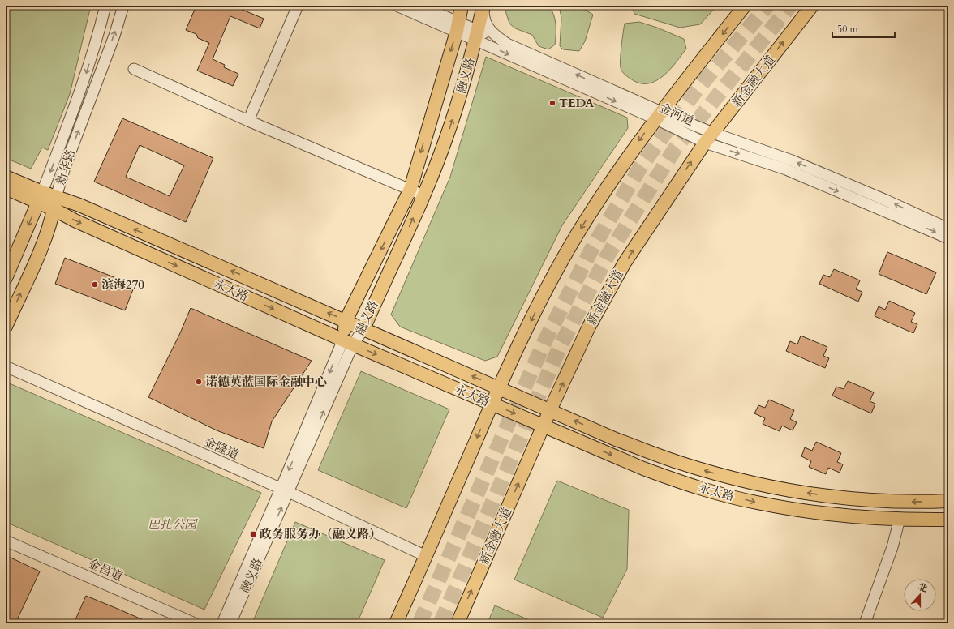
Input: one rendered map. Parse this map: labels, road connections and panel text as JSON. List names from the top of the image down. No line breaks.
{"streets":{"main road":["融义路","新金融大道","新华路","永太路"],"street":["金河道","金隆道","金昌道"]},"crossings":[["融义路","金河道"],["融义路","永太路"],["融义路","金隆道"],["新金融大道","金河道"],["新金融大道","永太路"],["新华路","永太路"]],"parks":["巴扎公园"],"places":{"other":["TEDA","滨海270","诺德英蓝国际金融中心"],"transit":["政务服务办（融义路）"]},"scale_bar":"50 m","north":"top"}
